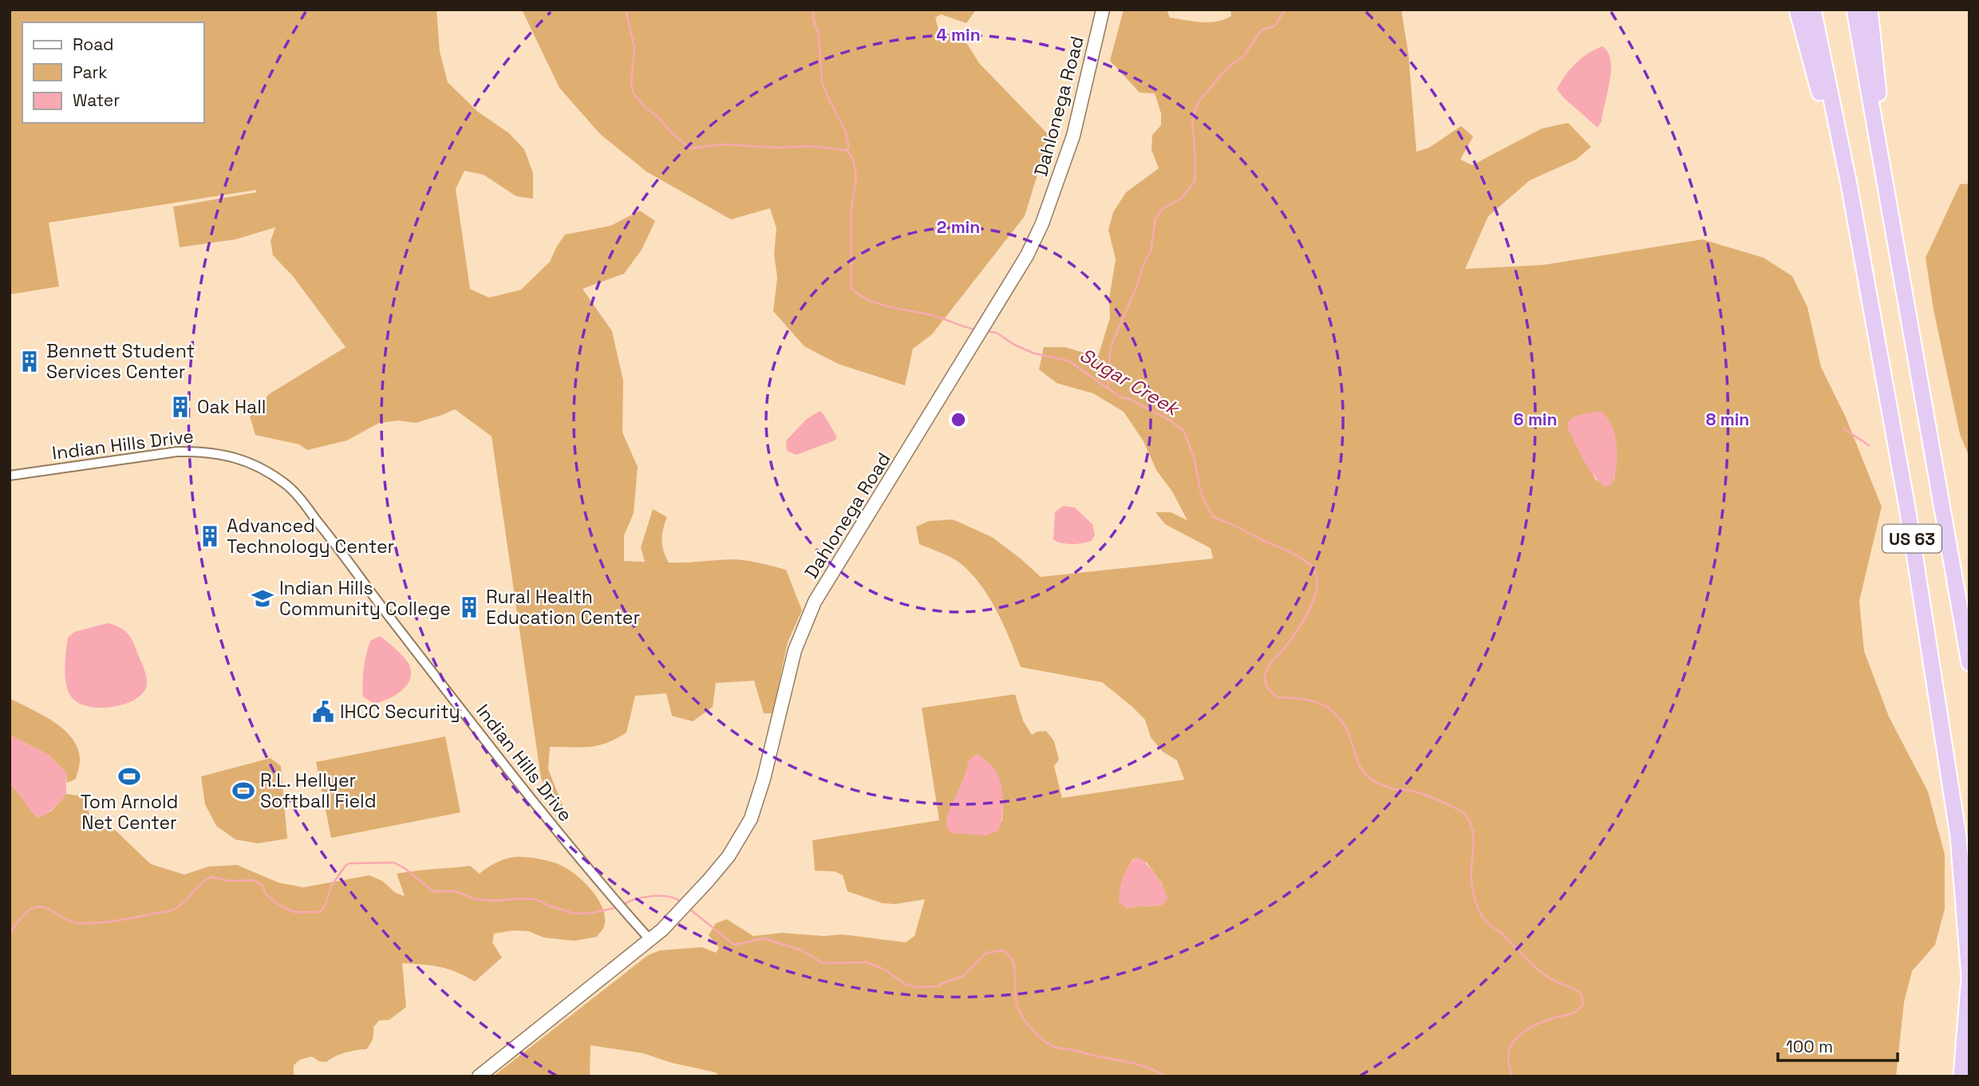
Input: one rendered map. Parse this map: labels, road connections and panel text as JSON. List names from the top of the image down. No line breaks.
{"streets":{"highway":["US 63"],"main road":["Dahlonega Road"],"street":["Indian Hills Drive"]},"crossings":[["Dahlonega Road","Indian Hills Drive"]],"water":["Sugar Creek"],"places":{"building":["Bennett Student Services Center","Oak Hall","Advanced Technology Center","Rural Health Education Center"],"school or university":["Indian Hills Community College"],"public building":["IHCC Security"],"sports":["Tom Arnold Net Center","R.L. Hellyer Softball Field"]},"legend":["Road","Park","Water"],"scale_bar":"100 m","rings":["4 min","2 min","6 min","8 min"]}
